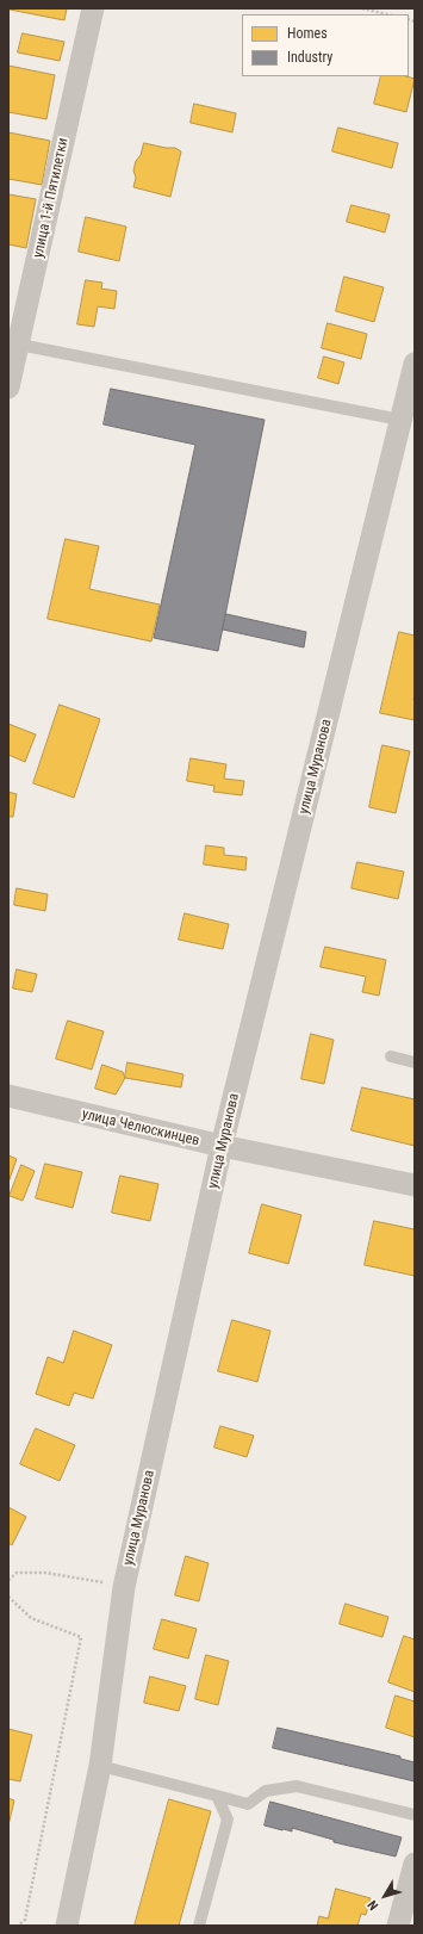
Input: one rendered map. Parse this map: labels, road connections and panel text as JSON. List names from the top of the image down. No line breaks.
{"streets":{"street":["улица 1-й Пятилетки","улица Муранова","улица Челюскинцев"]},"crossings":[["улица Муранова","улица Челюскинцев"]],"legend":["Homes","Industry"],"north":"bottom left"}
